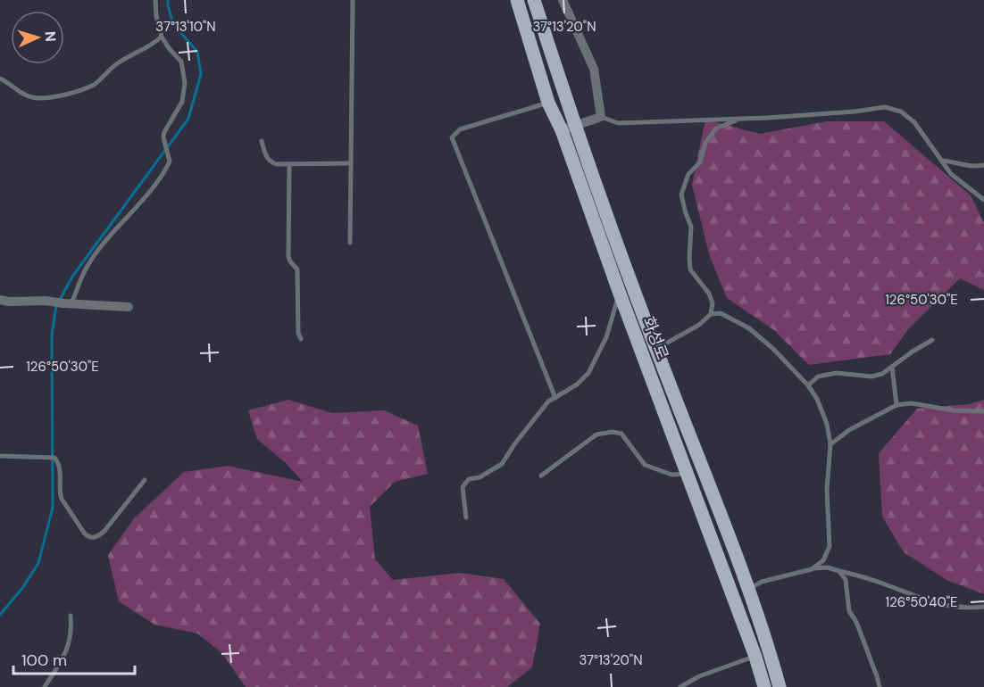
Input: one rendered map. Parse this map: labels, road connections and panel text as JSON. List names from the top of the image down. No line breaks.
{"streets":{"main road":["화성로"]},"scale_bar":"100 m","north":"right","coordinates":["37°13'10\"N","37°13'20\"N","126°50'30\"E","126°50'40\"E"]}
